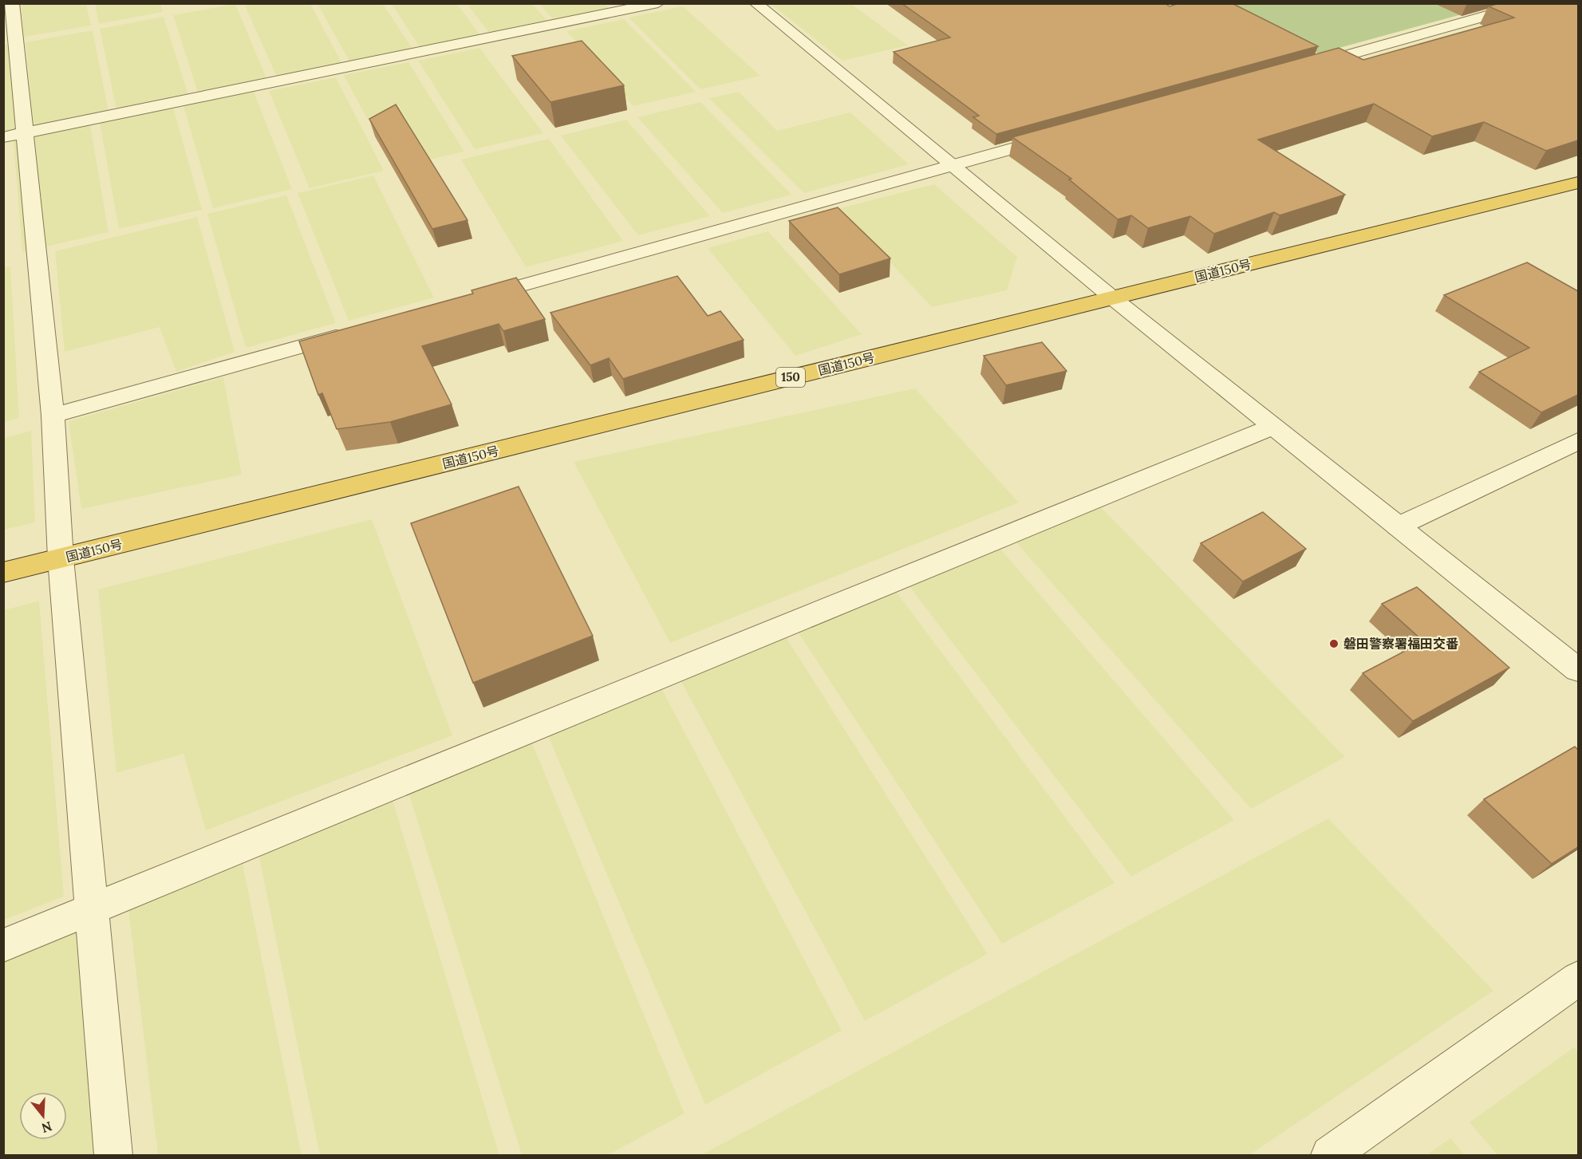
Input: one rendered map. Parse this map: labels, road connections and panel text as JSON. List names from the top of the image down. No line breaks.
{"streets":{"highway":["国道150号","150"]},"places":["磐田警察署福田交番"],"north":"bottom"}
